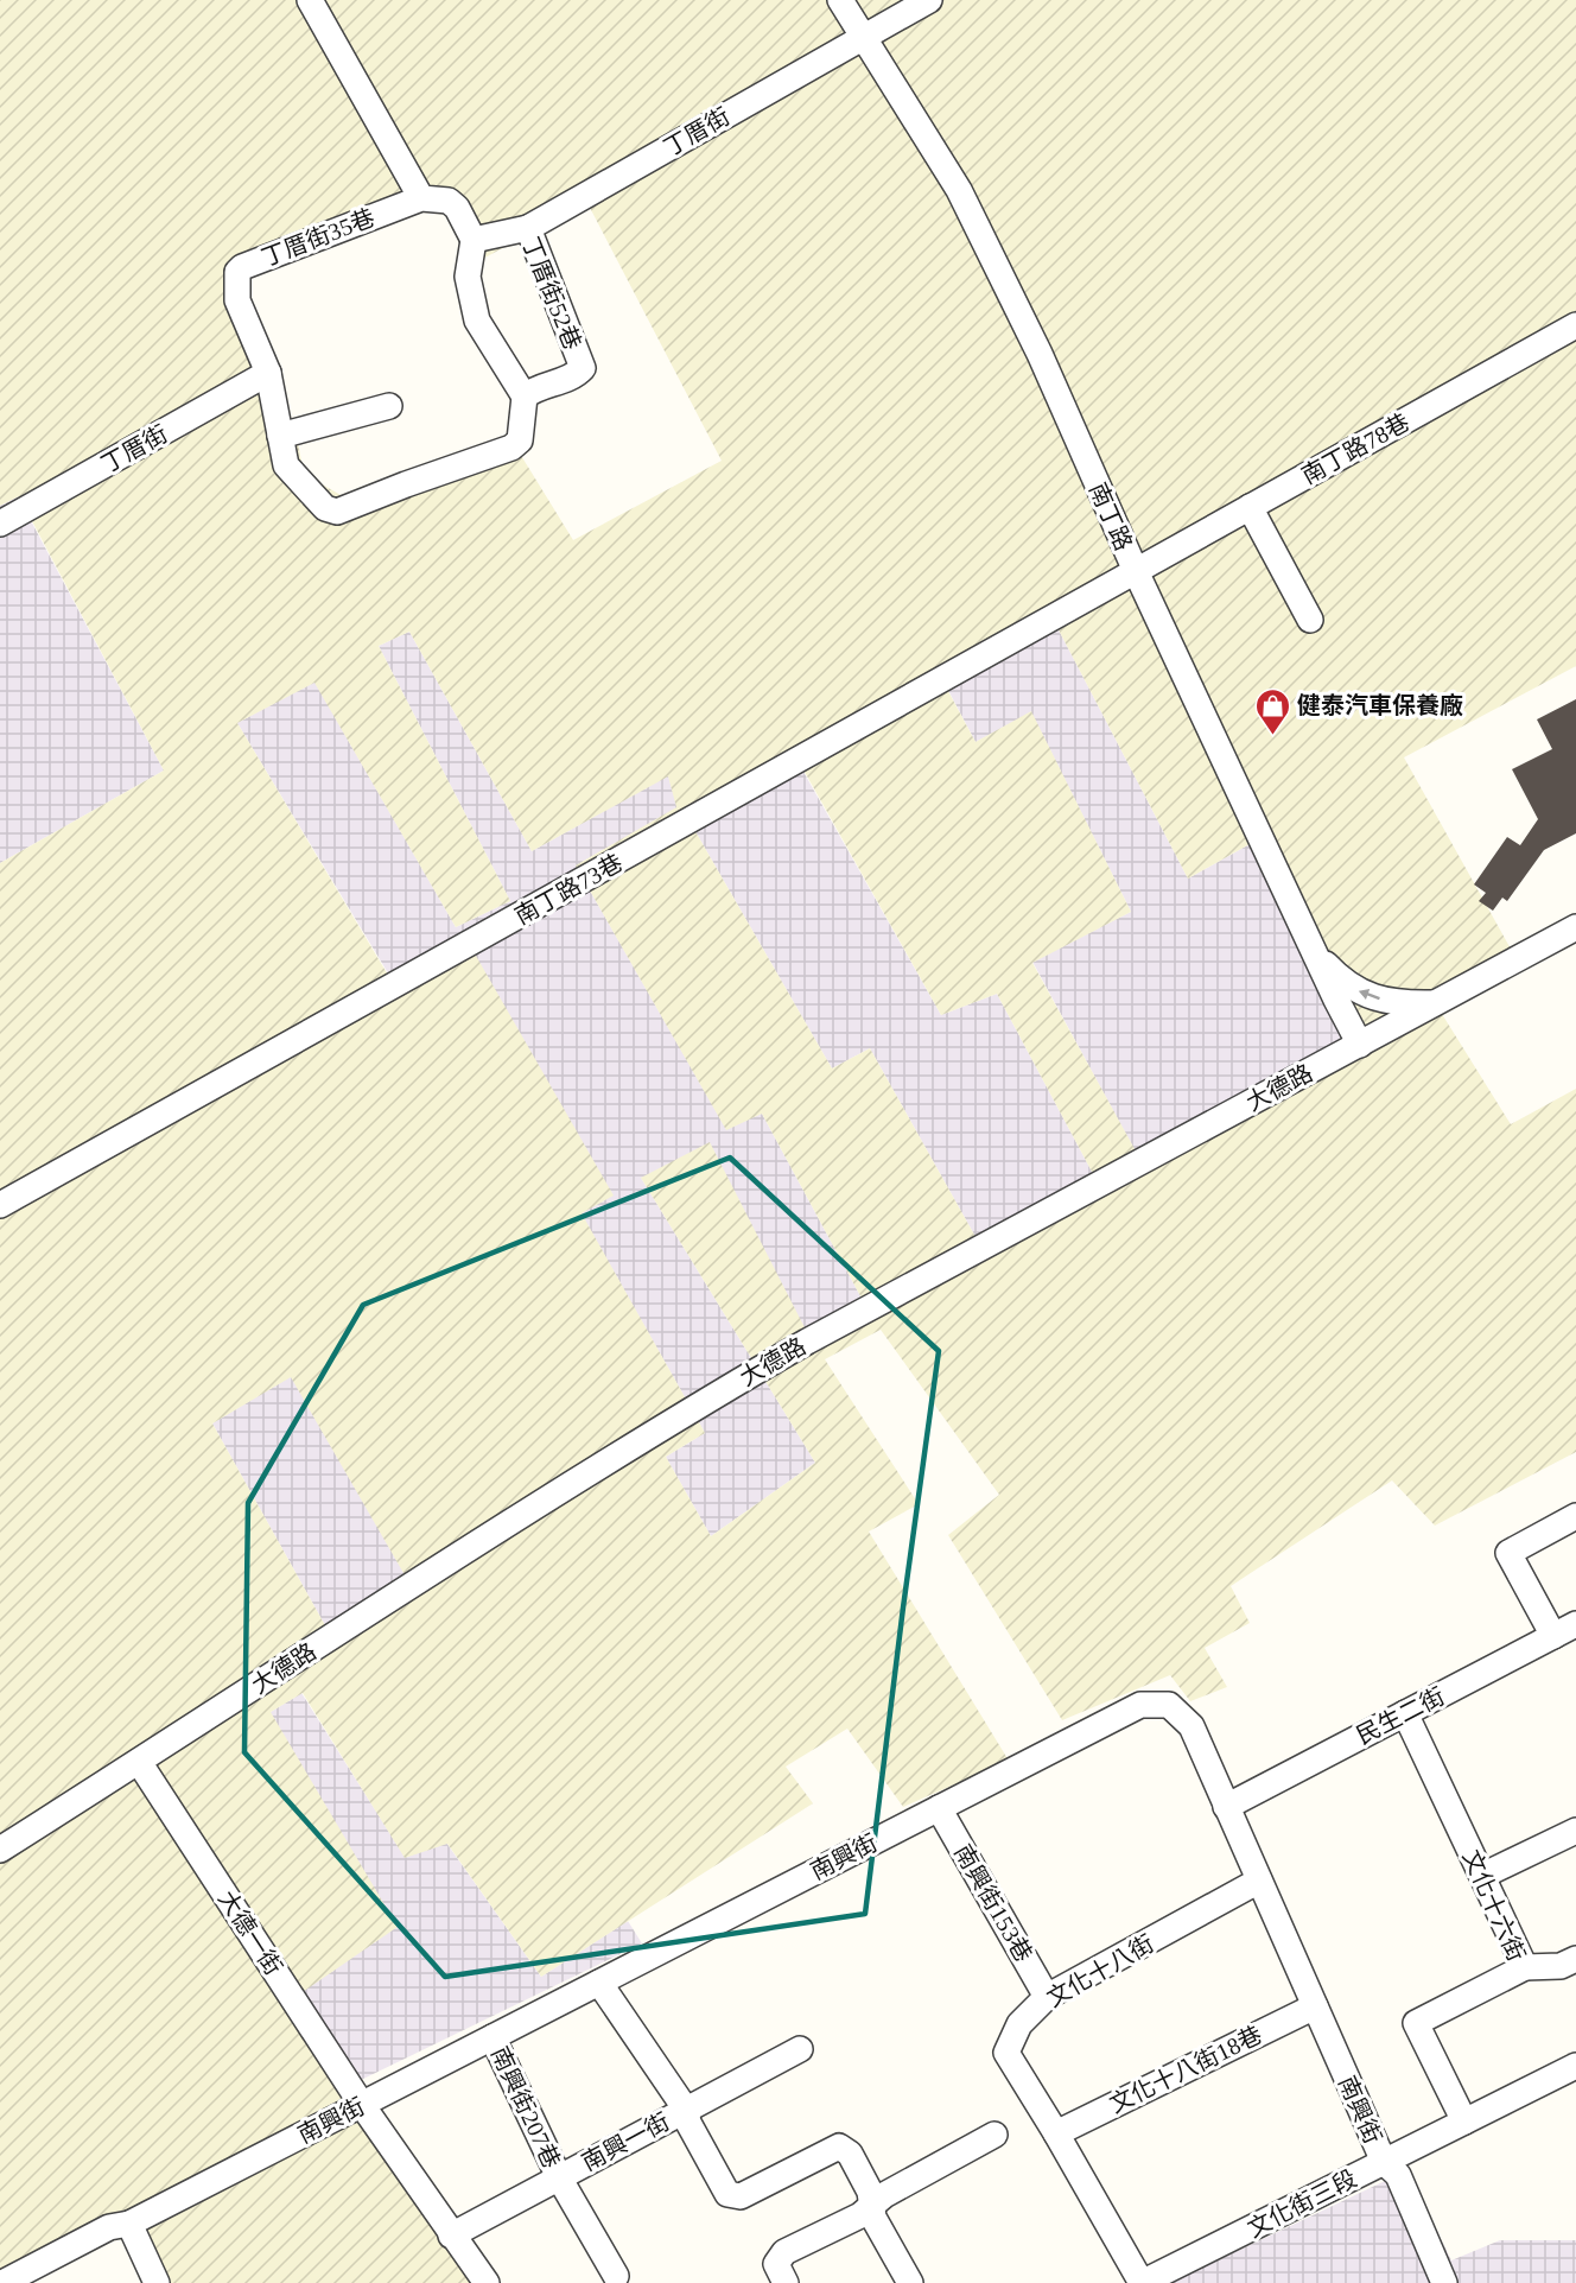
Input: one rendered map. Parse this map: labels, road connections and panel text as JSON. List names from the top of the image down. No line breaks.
{"streets":{"street":["丁厝街","丁厝街35巷","丁厝街52巷","南丁路78巷","南丁路","南丁路73巷","大德路","民生二街","南興街","南興街153巷","文化十六街","大德一街","文化十八街","文化十八街18巷","南興街207巷","南興一街","文化街三段"]},"crossings":[["丁厝街","丁厝街35巷"],["丁厝街","丁厝街52巷"],["丁厝街","南丁路"],["南丁路78巷","南丁路"],["南丁路78巷","南丁路73巷"],["南丁路","南丁路73巷"],["南丁路","大德路"],["大德路","大德一街"],["民生二街","南興街"],["民生二街","文化十六街"],["南興街","南興街153巷"],["南興街","大德一街"],["南興街","文化十八街"],["南興街","文化十八街18巷"],["南興街","南興街207巷"],["南興街","文化街三段"],["南興街153巷","文化十八街"],["文化十六街","文化街三段"],["大德一街","南興一街"],["文化十八街","文化十八街18巷"],["文化十八街","文化街三段"],["南興街207巷","南興一街"]],"places":{"shop":["健泰汽車保養廠"]}}
